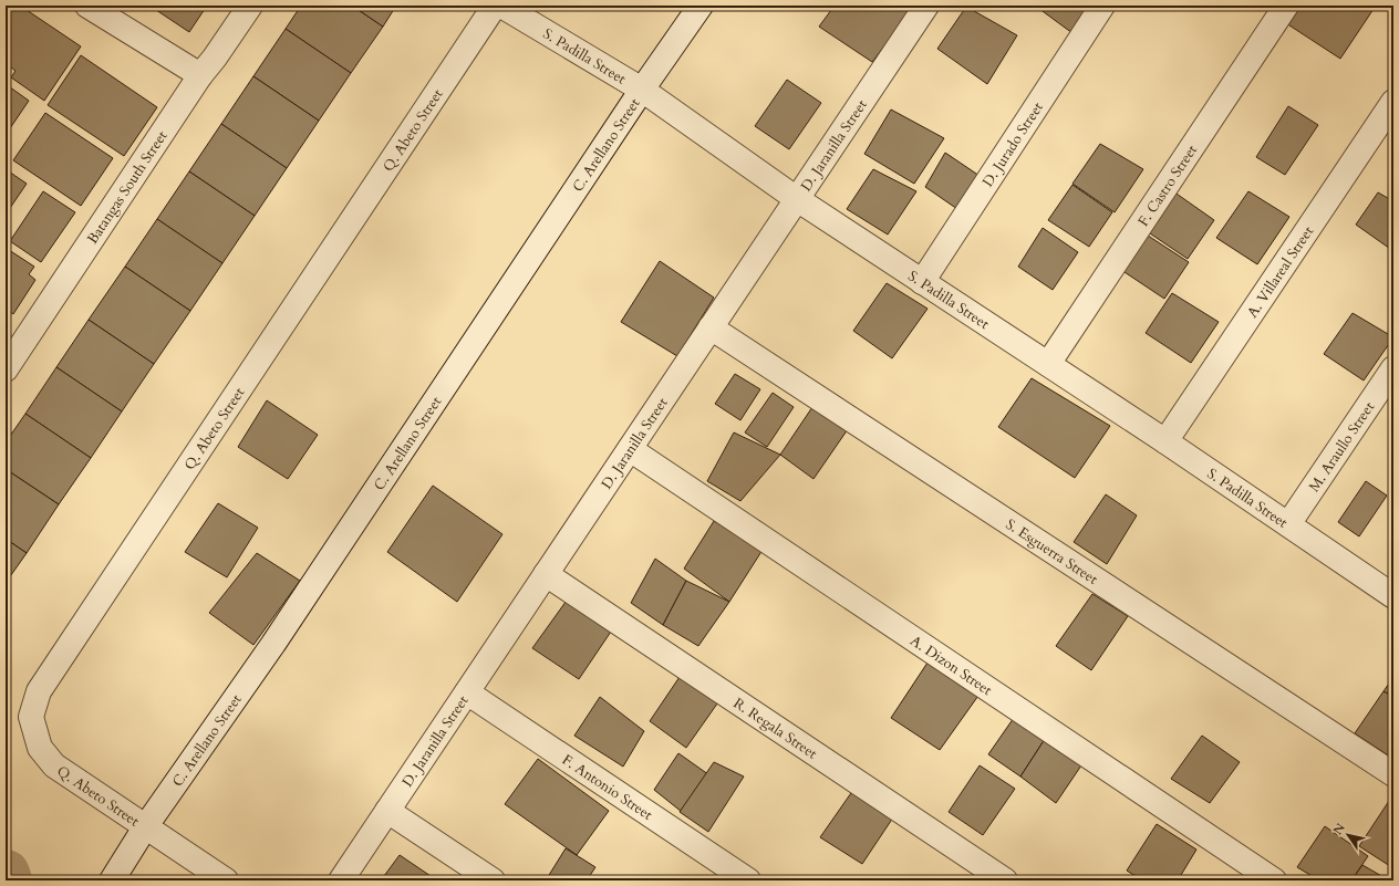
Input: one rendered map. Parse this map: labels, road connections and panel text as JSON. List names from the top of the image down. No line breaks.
{"streets":{"street":["S. Padilla Street","Q. Abeto Street","D. Jurado Street","C. Arellano Street","D. Jaranilla Street","F. Castro Street","Batangas South Street","A. Villareal Street","M. Araullo Street","S. Esguerra Street","A. Dizon Street","R. Regala Street","F. Antonio Street"]},"crossings":[["S. Padilla Street","D. Jurado Street"],["S. Padilla Street","C. Arellano Street"],["S. Padilla Street","D. Jaranilla Street"],["S. Padilla Street","F. Castro Street"],["S. Padilla Street","A. Villareal Street"],["S. Padilla Street","M. Araullo Street"],["Q. Abeto Street","C. Arellano Street"],["D. Jaranilla Street","S. Esguerra Street"],["D. Jaranilla Street","A. Dizon Street"],["D. Jaranilla Street","R. Regala Street"],["D. Jaranilla Street","F. Antonio Street"]],"north":"top left"}
